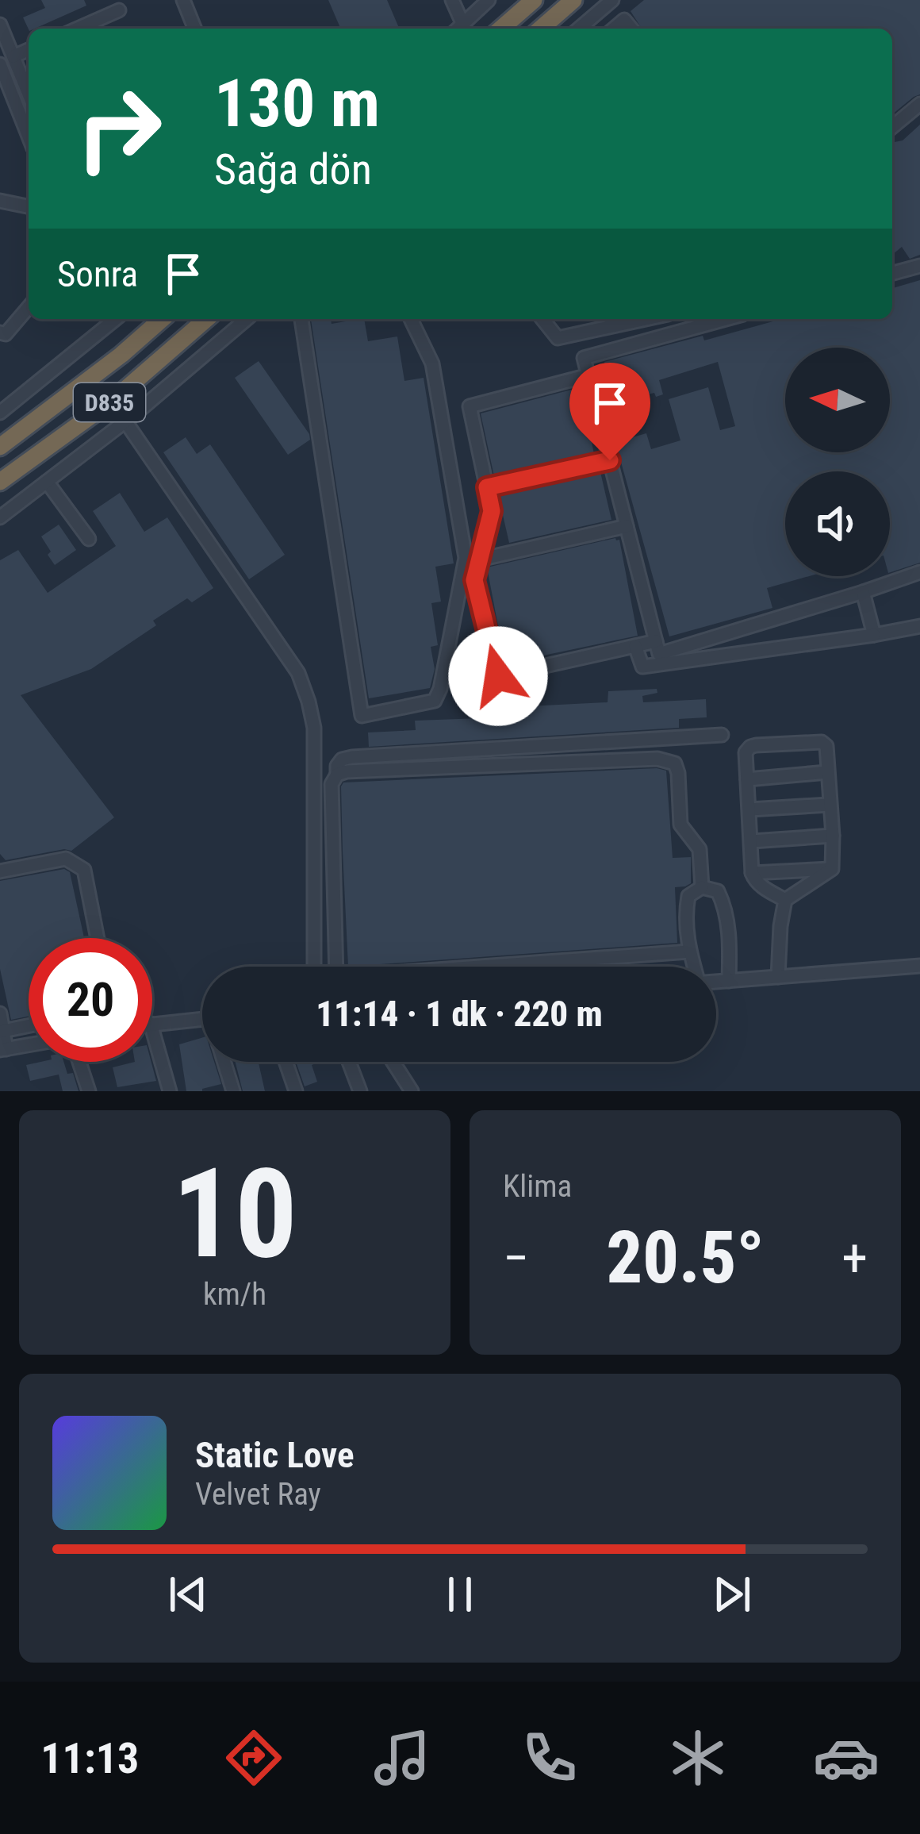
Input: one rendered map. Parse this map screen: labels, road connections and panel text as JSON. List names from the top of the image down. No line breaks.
{"streets":{"highway":["D835"]},"north":"left","page":{"turn":["130 m","Sağa dön"],"then":"Sonra","limit":"20","trip":"11:14 · 1 dk · 220 m","tile":[["10","km/h"],"Klima"],"heat":["−","20.5°","+"],"song":["Static Love","Velvet Ray"],"tabs":"11:13"}}
